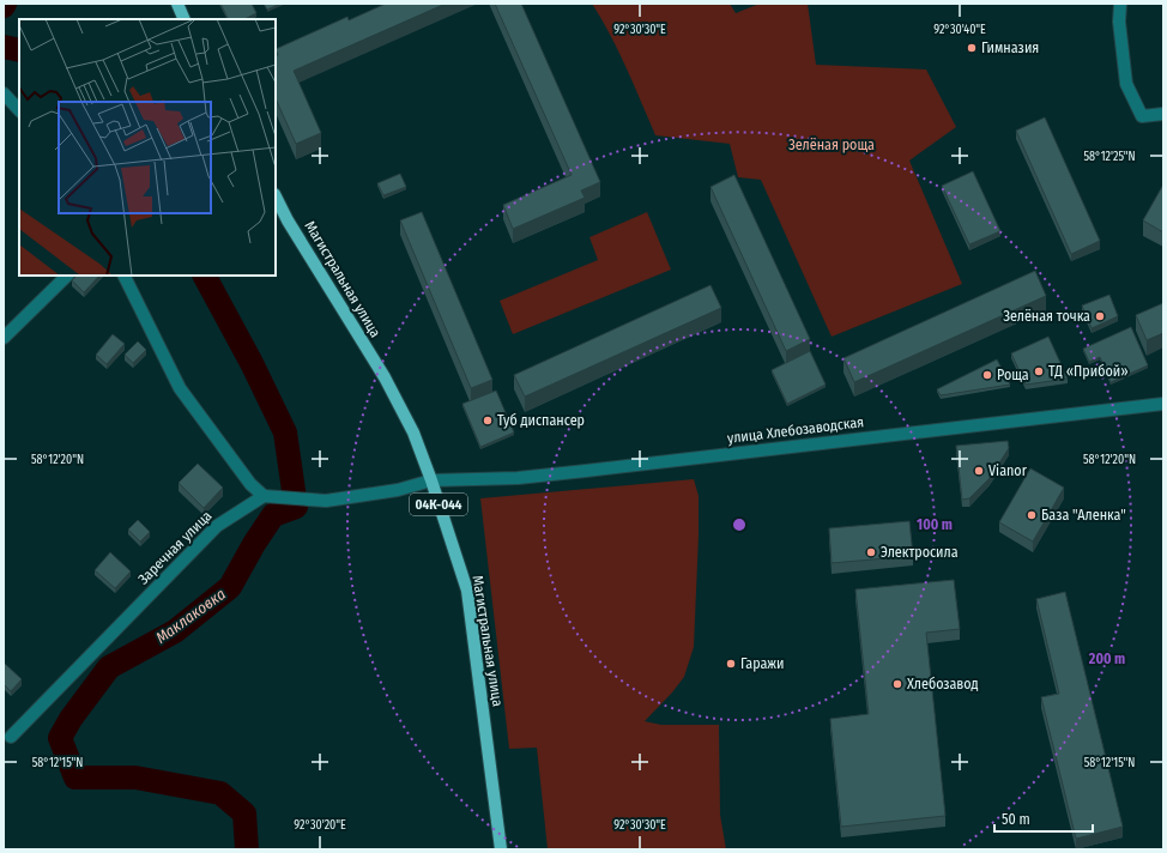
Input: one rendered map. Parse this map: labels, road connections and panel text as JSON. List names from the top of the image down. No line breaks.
{"streets":{"main road":["Магистральная улица","04К-044"],"street":["улица Хлебозаводская","Заречная улица"]},"crossings":[["Магистральная улица","улица Хлебозаводская"],["улица Хлебозаводская","Заречная улица"]],"water":["Маклаковка"],"parks":["Зелёная роща"],"places":["Гимназия","Зелёная точка","ТД «Прибой»","Роща","Туб диспансер","Vianor","База \"Аленка\"","Электросила","Гаражи","Хлебозавод"],"scale_bar":"50 m","coordinates":["92°30'30\"E","92°30'40\"E","58°12'25\"N","58°12'20\"N","58°12'15\"N","92°30'20\"E"],"rings":["100 m","200 m"]}
